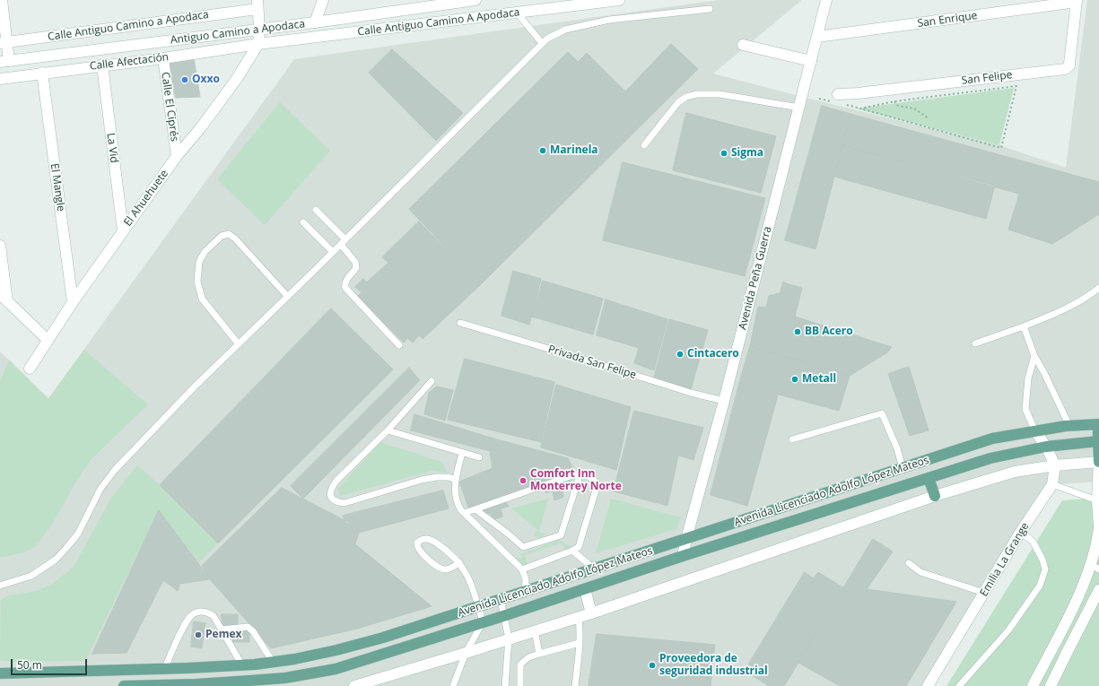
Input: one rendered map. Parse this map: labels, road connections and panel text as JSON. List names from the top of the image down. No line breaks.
{"streets":{"main road":["Avenida Licenciado Adolfo López Mateos"],"street":["San Enrique","Calle Antiguo Camino A Apodaca","Calle Antiguo Camino a Apodaca","Antiguo Camino a Apodaca","Calle Afectación","San Felipe","Calle El Ciprés","La Vid","El Mangle","El Ahuehuete","Avenida Peña Guerra","Emilia La Grange"],"lane":["Privada San Felipe"]},"crossings":[["San Enrique","San Felipe"],["San Enrique","Avenida Peña Guerra"],["Calle Antiguo Camino A Apodaca","Calle Afectación"],["Calle Antiguo Camino A Apodaca","El Ahuehuete"],["Calle Antiguo Camino a Apodaca","El Ahuehuete"],["Antiguo Camino a Apodaca","El Ahuehuete"],["Calle Afectación","Calle El Ciprés"],["Calle Afectación","La Vid"],["Calle Afectación","El Mangle"],["Calle Afectación","El Ahuehuete"],["Calle El Ciprés","El Ahuehuete"],["La Vid","El Ahuehuete"],["El Mangle","El Ahuehuete"],["Avenida Peña Guerra","Privada San Felipe"],["Avenida Peña Guerra","Avenida Licenciado Adolfo López Mateos"]],"places":["Oxxo","Marinela","Sigma","BB Acero","Cintacero","Metall","Comfort Inn Monterrey Norte","Pemex","Proveedora de seguridad industrial"],"scale_bar":"50 m"}
